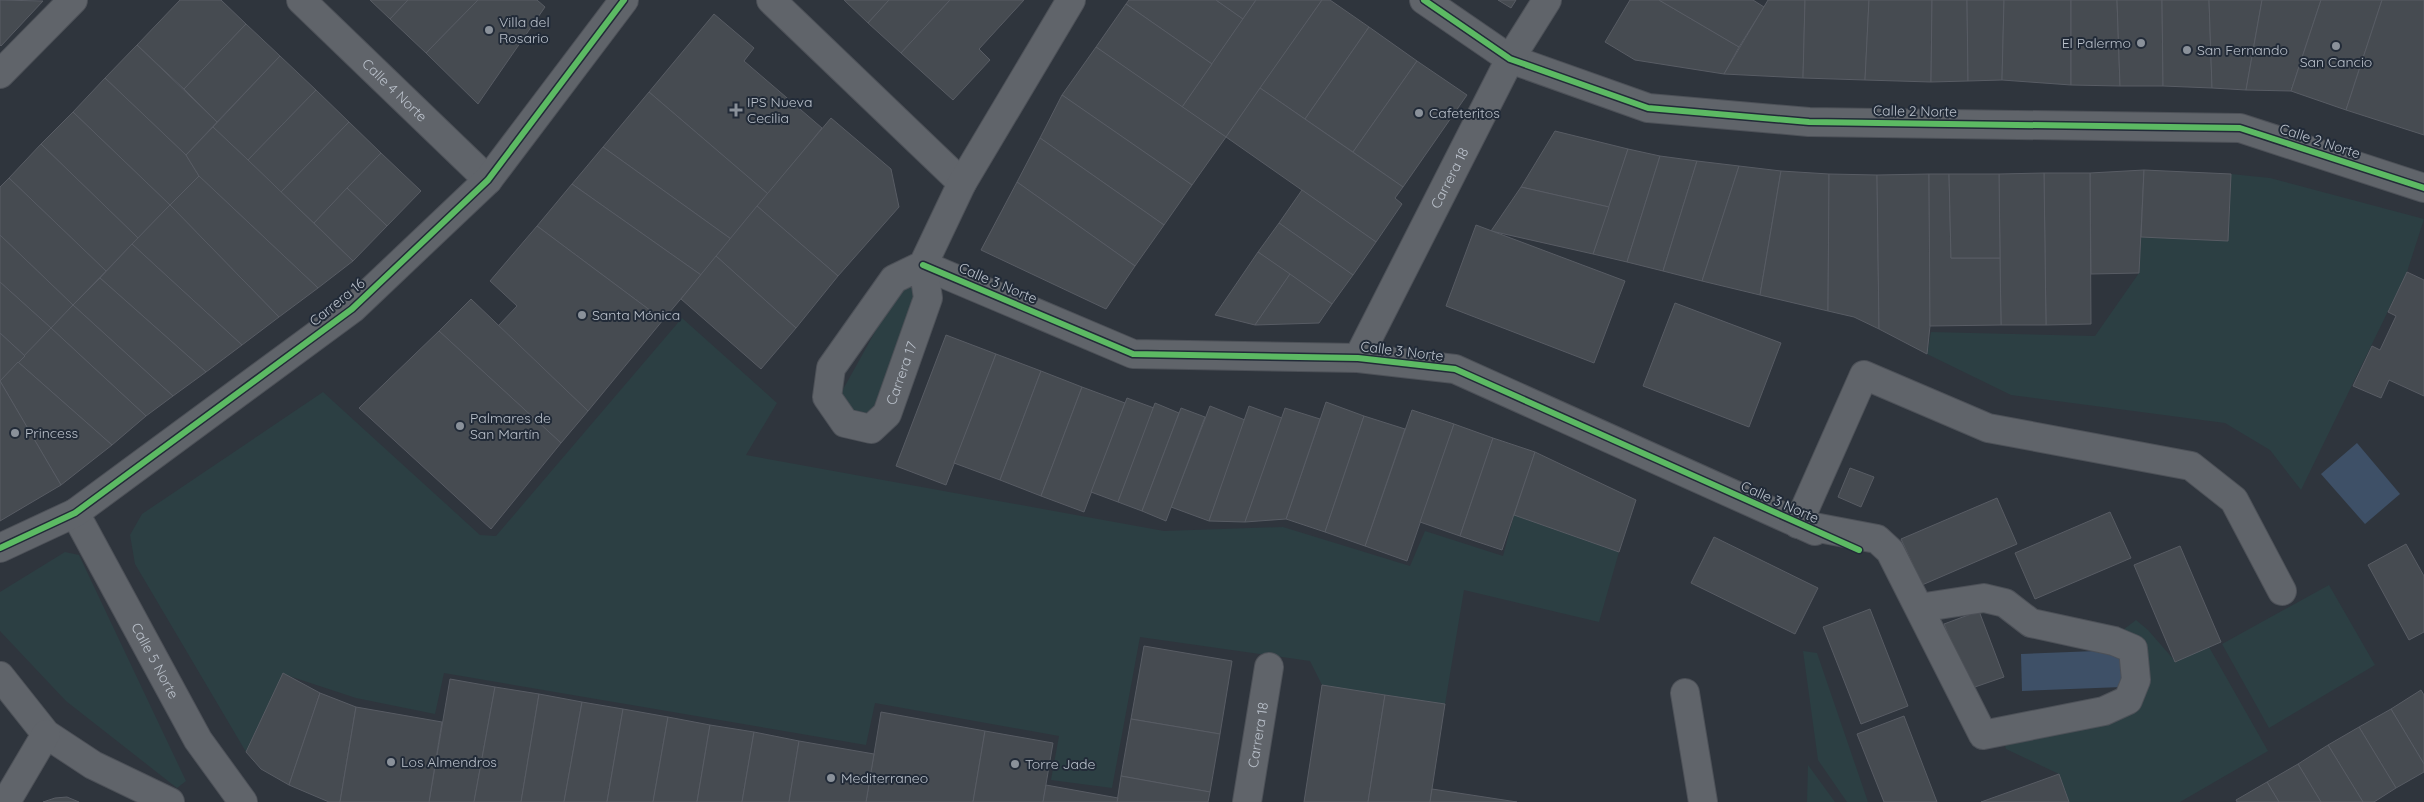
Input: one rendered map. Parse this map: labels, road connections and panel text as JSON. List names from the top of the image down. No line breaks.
{"streets":{"street":["Calle 4 Norte","Calle 2 Norte","Carrera 18","Calle 3 Norte","Carrera 16","Carrera 17","Calle 5 Norte"]},"crossings":[["Calle 4 Norte","Carrera 16"],["Calle 2 Norte","Carrera 18"],["Carrera 18","Calle 3 Norte"],["Calle 3 Norte","Carrera 17"],["Carrera 16","Calle 5 Norte"]],"places":{"other":["Villa del Rosario","El Palermo","San Cancio","San Fernando","Cafeteritos","Santa Mónica","Palmares de San Martín","Princess","Los Almendros","Torre Jade","Mediterraneo"],"health":["IPS Nueva Cecilia"]}}
